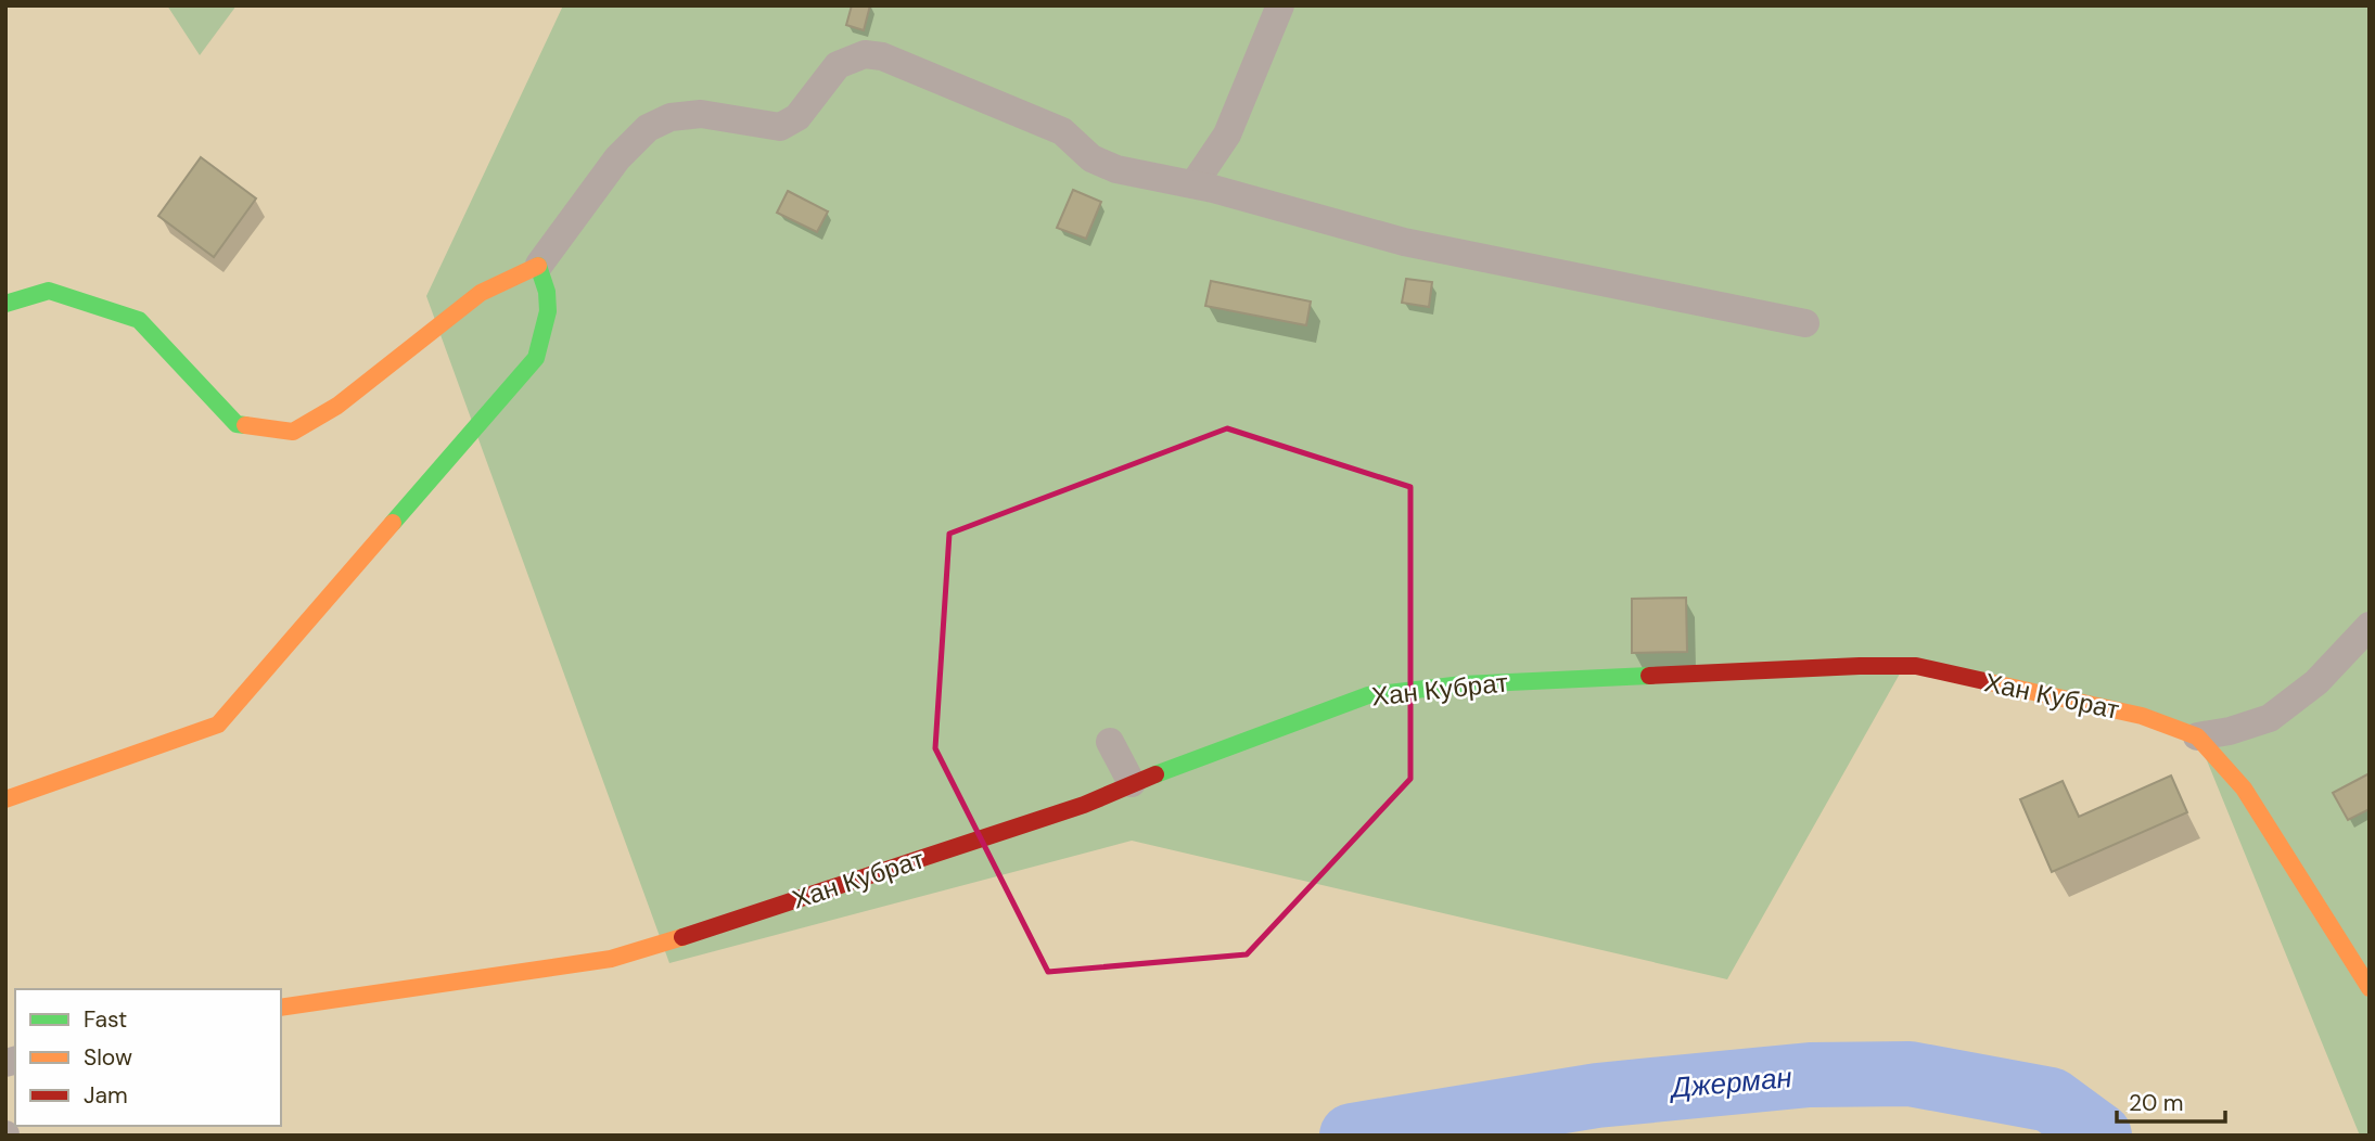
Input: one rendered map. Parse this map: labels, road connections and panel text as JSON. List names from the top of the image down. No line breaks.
{"streets":{"street":["Хан Кубрат"]},"water":["Джерман"],"legend":["Fast","Slow","Jam"],"scale_bar":"20 m"}
